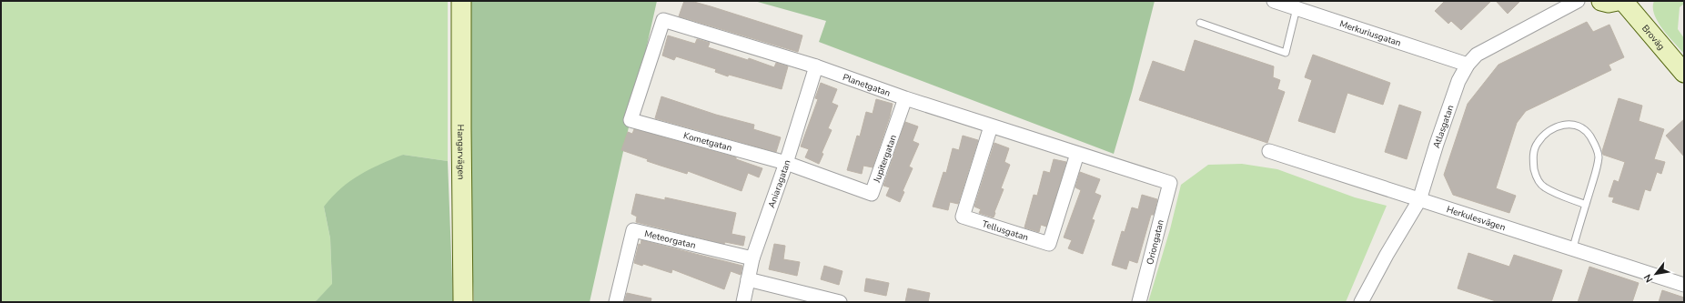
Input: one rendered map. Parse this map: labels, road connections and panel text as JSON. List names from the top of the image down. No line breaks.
{"streets":{"street":["Merkuriusgatan","Broväg","Planetgatan","Atlasgatan","Kometgatan","Hangarvägen","Jupitergatan","Aniaragatan","Herkulesvägen","Tellusgatan","Meteorgatan","Oriongatan"]},"crossings":[["Merkuriusgatan","Atlasgatan"],["Planetgatan","Kometgatan"],["Planetgatan","Jupitergatan"],["Planetgatan","Aniaragatan"],["Planetgatan","Tellusgatan"],["Planetgatan","Oriongatan"],["Atlasgatan","Herkulesvägen"],["Kometgatan","Jupitergatan"],["Kometgatan","Aniaragatan"],["Jupitergatan","Aniaragatan"],["Aniaragatan","Meteorgatan"]],"north":"bottom left"}
